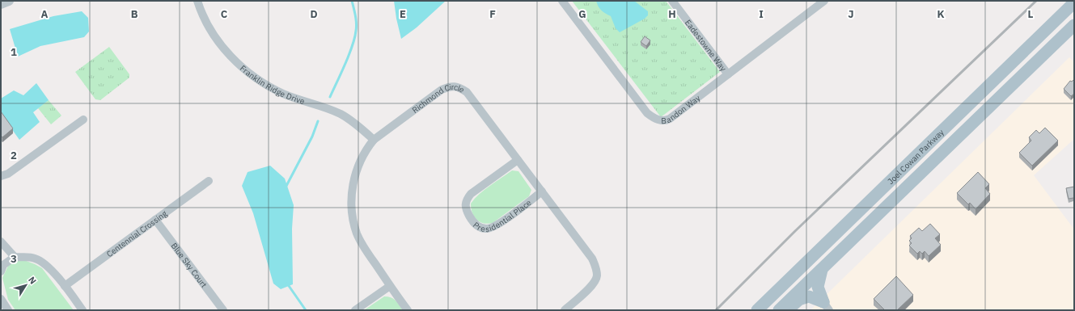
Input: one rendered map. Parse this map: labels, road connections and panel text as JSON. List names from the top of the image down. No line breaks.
{"streets":{"main road":["Joel Cowan Parkway"],"street":["Eadestowne Way","Franklin Ridge Drive","Richmond Circle","Bandon Way","Presidential Place","Centennial Crossing","Blue Sky Court"]},"crossings":[["Eadestowne Way","Bandon Way"],["Franklin Ridge Drive","Richmond Circle"],["Richmond Circle","Presidential Place"],["Centennial Crossing","Blue Sky Court"]],"north":"top right","grid":{"columns":["A","B","C","D","E","F","G","H","I","J","K","L"],"rows":["1","2","3"]}}
